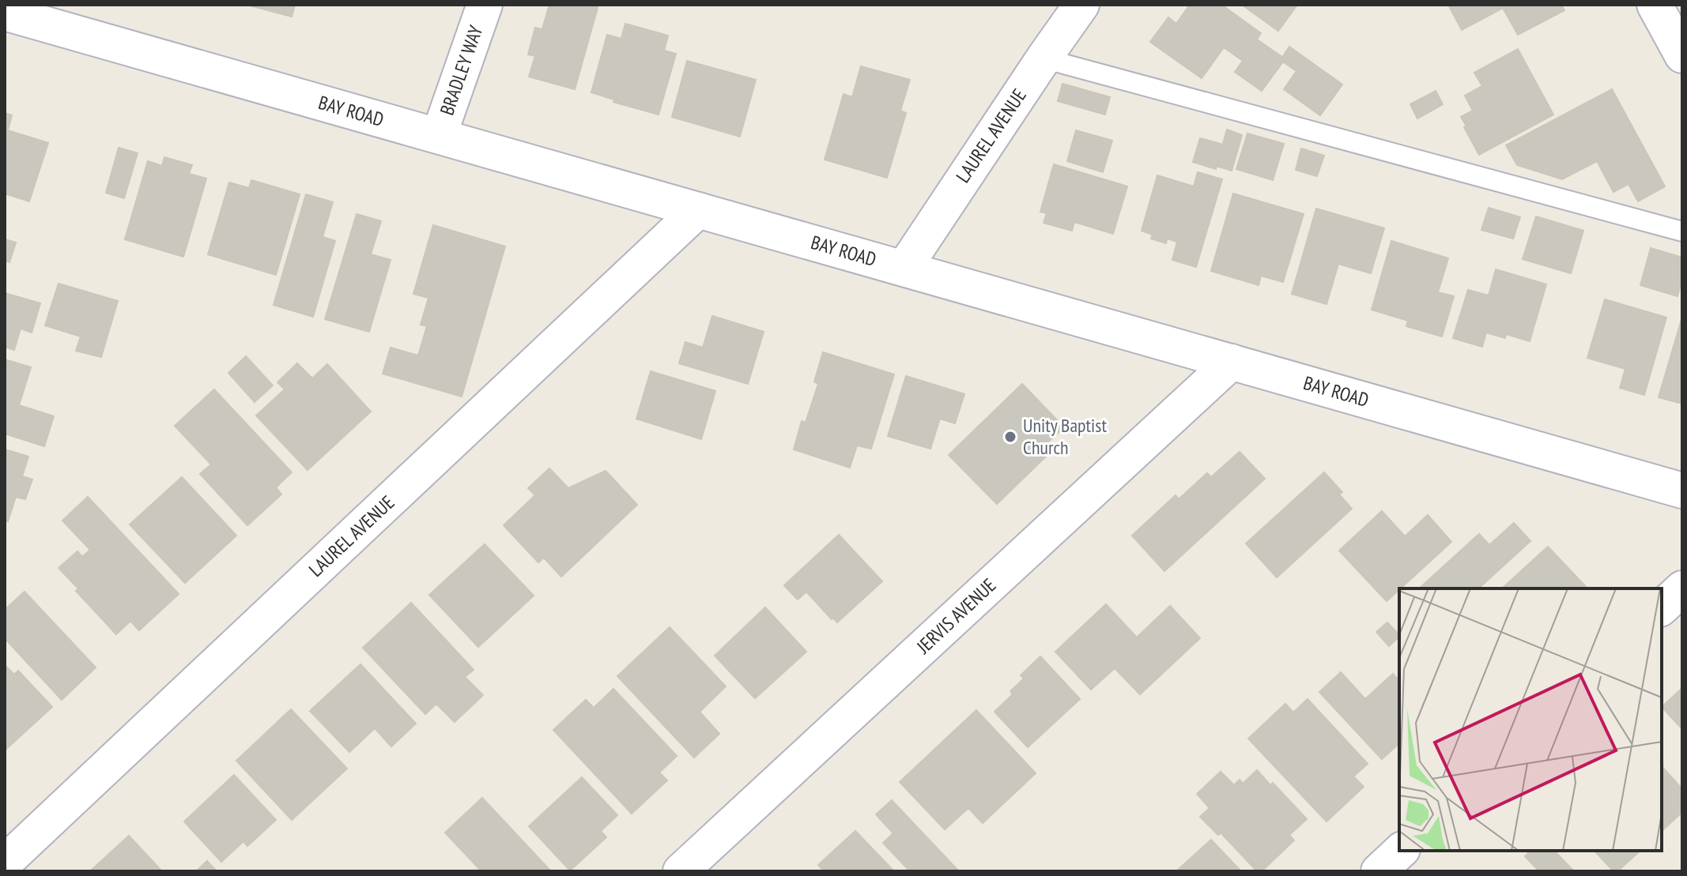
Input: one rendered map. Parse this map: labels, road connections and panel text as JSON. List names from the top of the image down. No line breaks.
{"streets":{"street":["BRADLEY WAY","BAY ROAD","LAUREL AVENUE","JERVIS AVENUE"]},"crossings":[["BRADLEY WAY","BAY ROAD"],["BAY ROAD","LAUREL AVENUE"],["BAY ROAD","JERVIS AVENUE"]],"places":["Unity Baptist Church"]}
